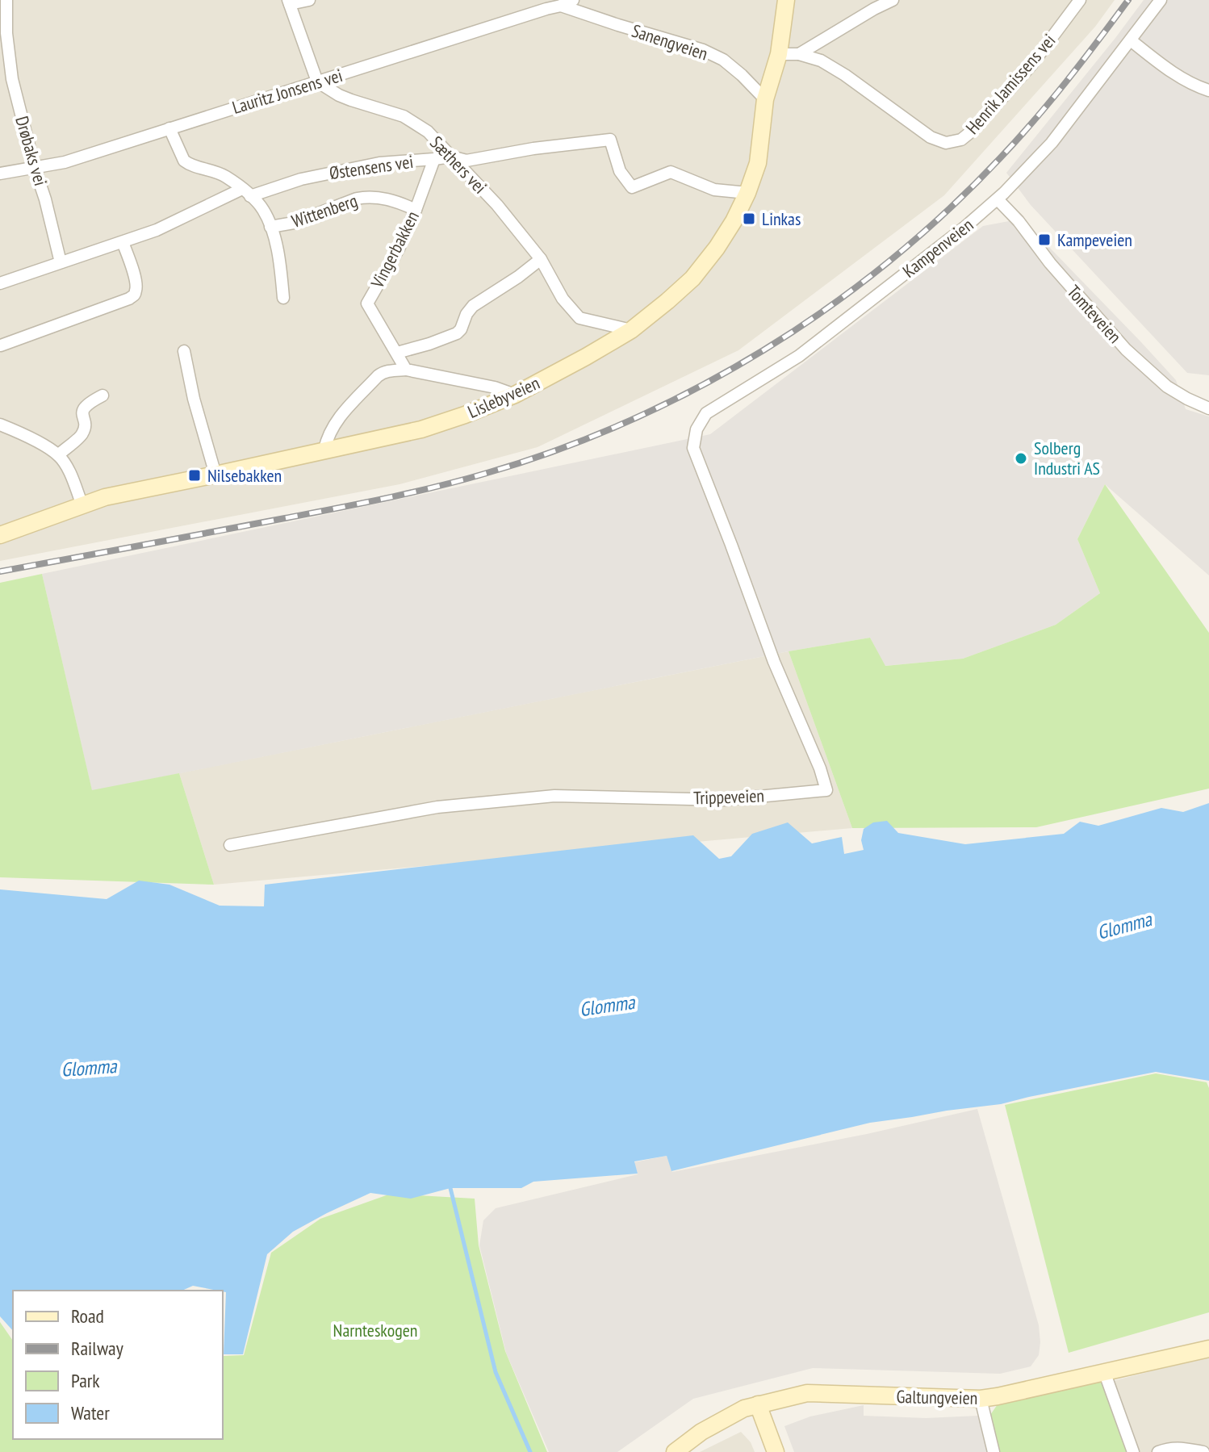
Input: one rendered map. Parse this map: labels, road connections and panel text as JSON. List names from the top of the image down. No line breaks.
{"streets":{"street":["Sanengveien","Henrik Jamissens vei","Lauritz Jonsens vei","Drøbaks vei","Sæthers vei","Østensens vei","Wittenberg","Kampenveien","Vingerbakken","Tomteveien","Lislebyveien","Trippeveien","Galtungveien"]},"crossings":[["Sanengveien","Lauritz Jonsens vei"],["Sanengveien","Lislebyveien"],["Henrik Jamissens vei","Lislebyveien"],["Lauritz Jonsens vei","Drøbaks vei"],["Lauritz Jonsens vei","Sæthers vei"],["Lauritz Jonsens vei","Wittenberg"],["Drøbaks vei","Østensens vei"],["Sæthers vei","Østensens vei"],["Sæthers vei","Lislebyveien"],["Østensens vei","Wittenberg"],["Østensens vei","Vingerbakken"],["Østensens vei","Lislebyveien"],["Wittenberg","Vingerbakken"],["Kampenveien","Tomteveien"],["Kampenveien","Trippeveien"]],"water":["Glomma"],"parks":["Narnteskogen"],"places":{"transit":["Linkas","Kampeveien","Nilsebakken"],"other":["Solberg Industri AS"]},"legend":["Road","Railway","Park","Water"]}
